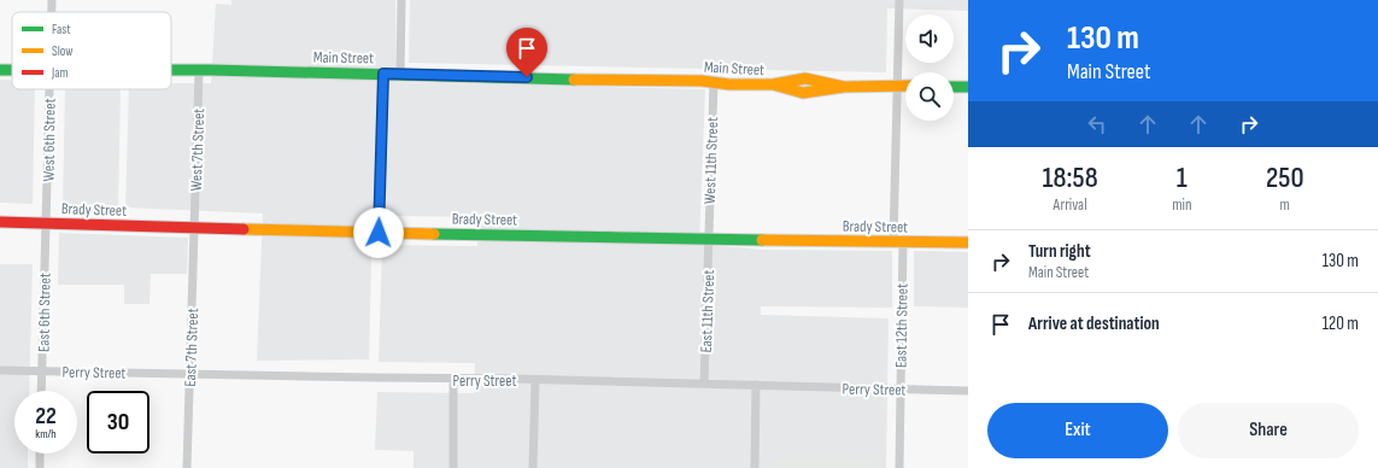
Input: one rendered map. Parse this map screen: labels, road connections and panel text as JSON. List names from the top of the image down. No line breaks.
{"streets":{"main road":["Main Street","Brady Street"],"street":["West 6th Street","West 7th Street","West 11th Street","East 11th Street","East 6th Street","East 12th Street","East 7th Street","Perry Street"]},"crossings":[["Main Street","West 7th Street"],["Main Street","West 11th Street"],["Main Street","East 12th Street"],["West 6th Street","Brady Street"],["West 6th Street","East 6th Street"],["West 7th Street","Brady Street"],["West 7th Street","East 7th Street"],["West 11th Street","Brady Street"],["West 11th Street","East 11th Street"],["Brady Street","East 11th Street"],["Brady Street","East 6th Street"],["Brady Street","East 12th Street"],["Brady Street","East 7th Street"],["East 11th Street","Perry Street"],["East 6th Street","Perry Street"],["East 12th Street","Perry Street"],["East 7th Street","Perry Street"]],"legend":["Fast","Slow","Jam"],"page":{"turn":["130 m","Main Street"],"eta":["18:58","Arrival","1","min","250","m"],"list":[{"name":"Turn right","note":"Main Street","value":"130 m"},{"name":"Arrive at destination","value":"120 m"}],"speed":"22 km/h","limit":"30","buttons":["Exit","Share"]}}
